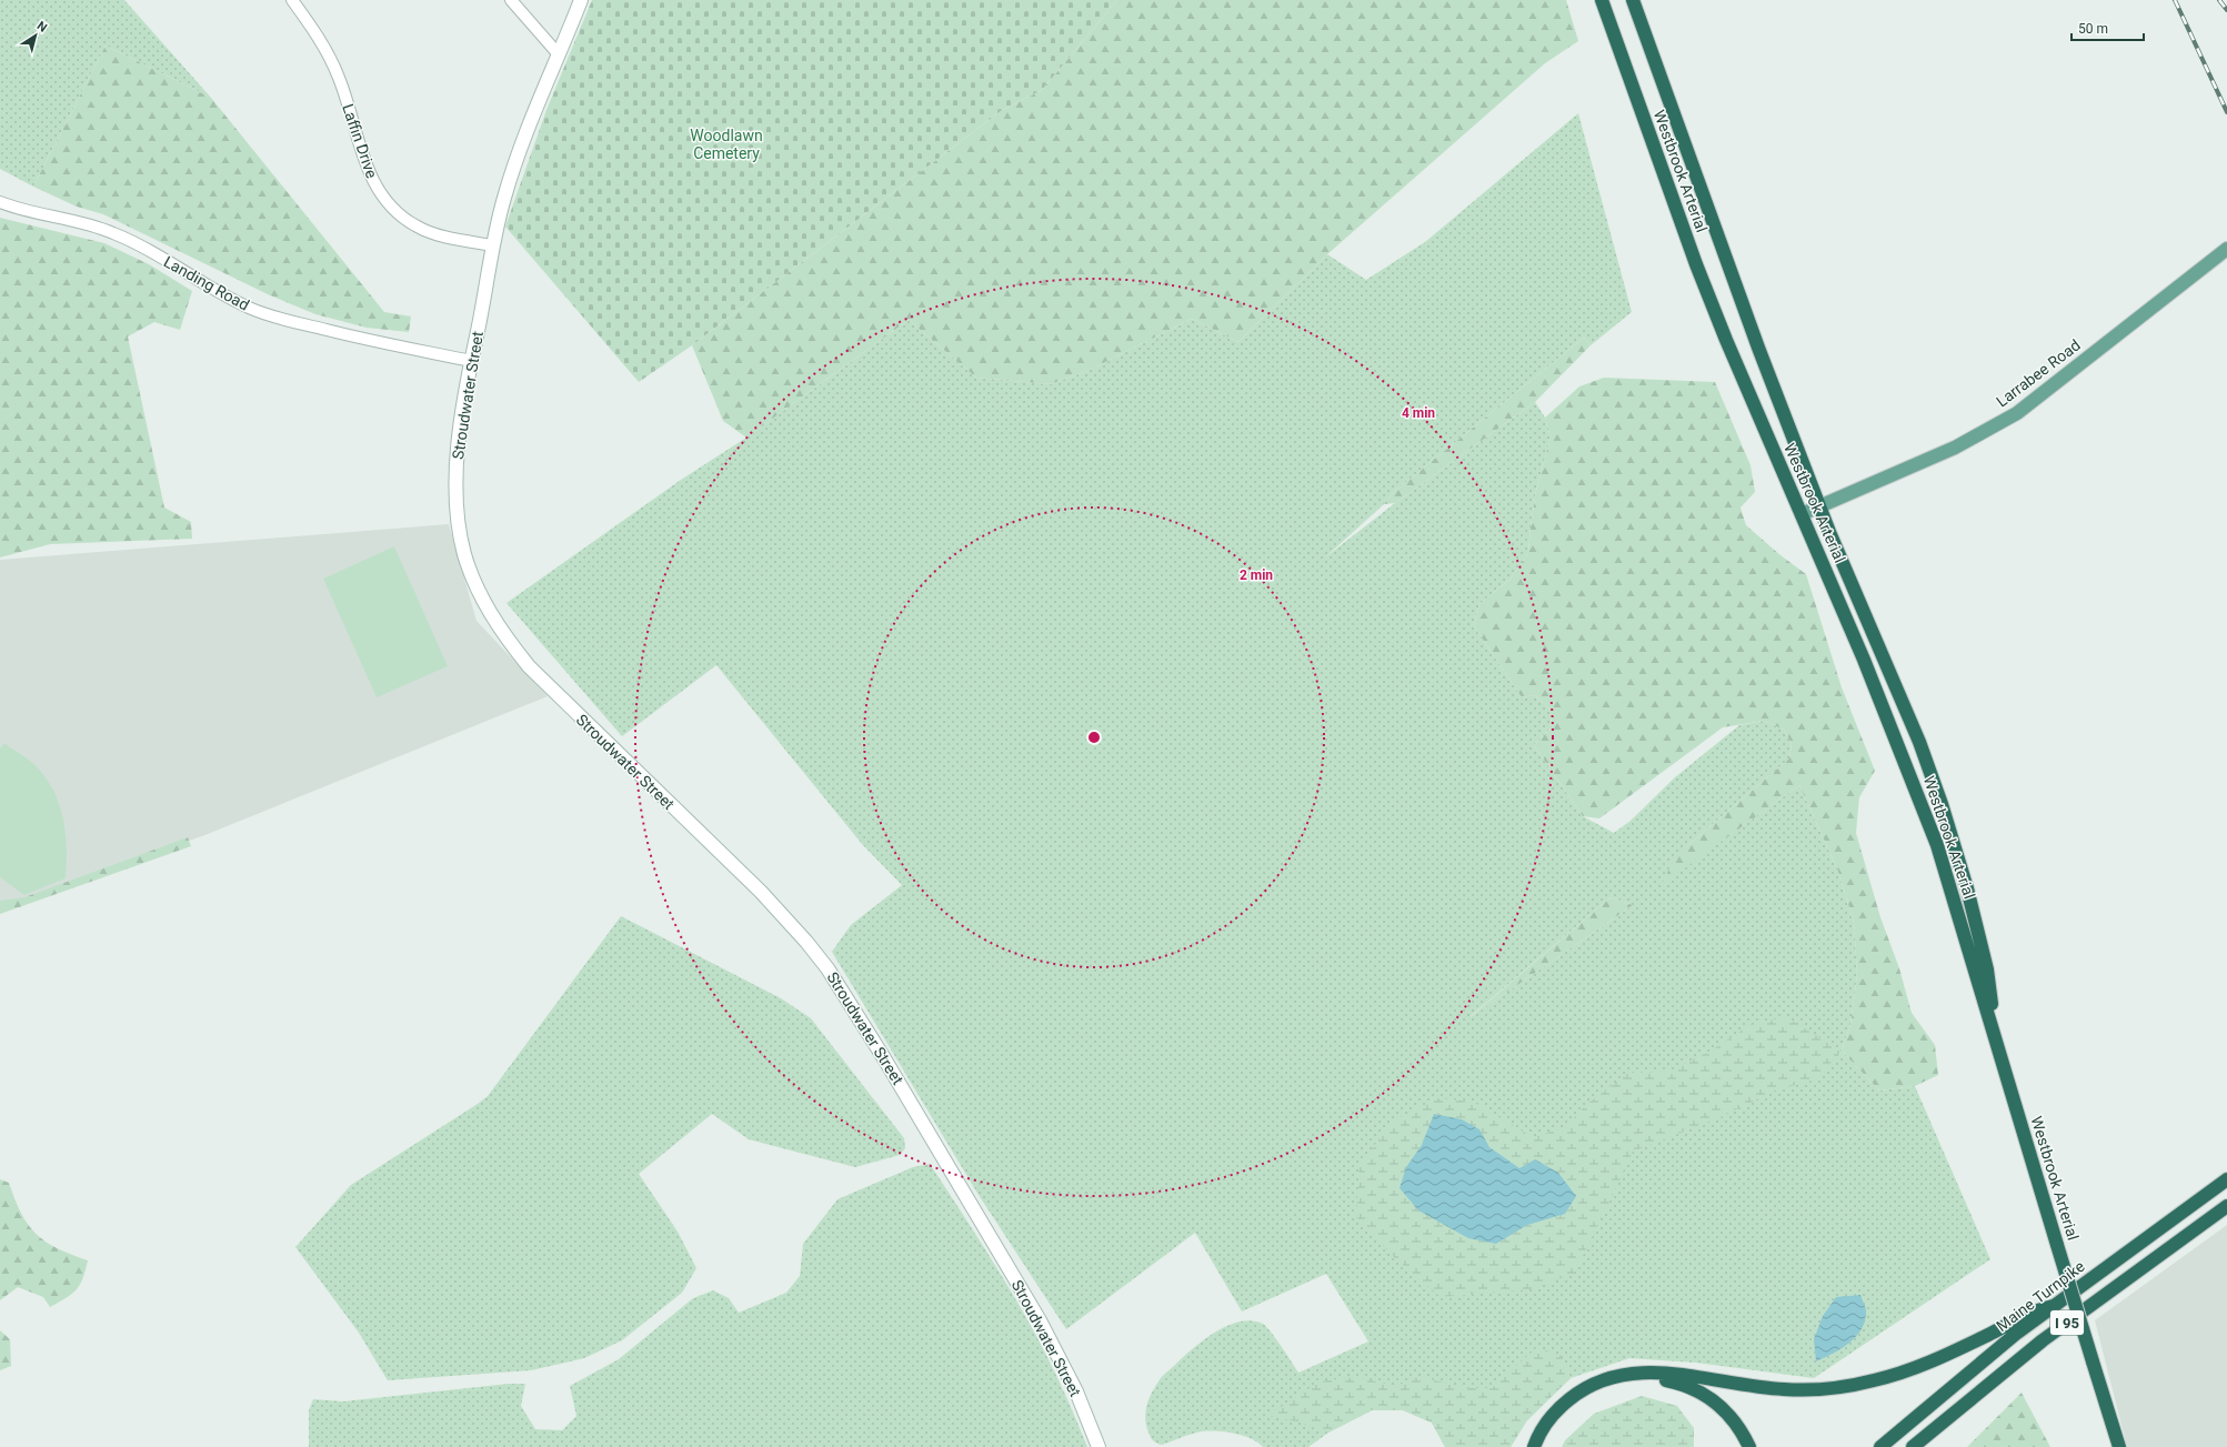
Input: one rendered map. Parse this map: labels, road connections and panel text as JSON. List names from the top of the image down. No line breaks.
{"streets":{"highway":["Westbrook Arterial","Maine Turnpike","I 95"],"main road":["Larrabee Road","Stroudwater Street"],"street":["Laffin Drive","Landing Road"]},"crossings":[["Laffin Drive","Stroudwater Street"],["Westbrook Arterial","Larrabee Road"],["Landing Road","Stroudwater Street"]],"parks":["Woodlawn Cemetery"],"scale_bar":"50 m","north":"top right","rings":["4 min","2 min"]}
